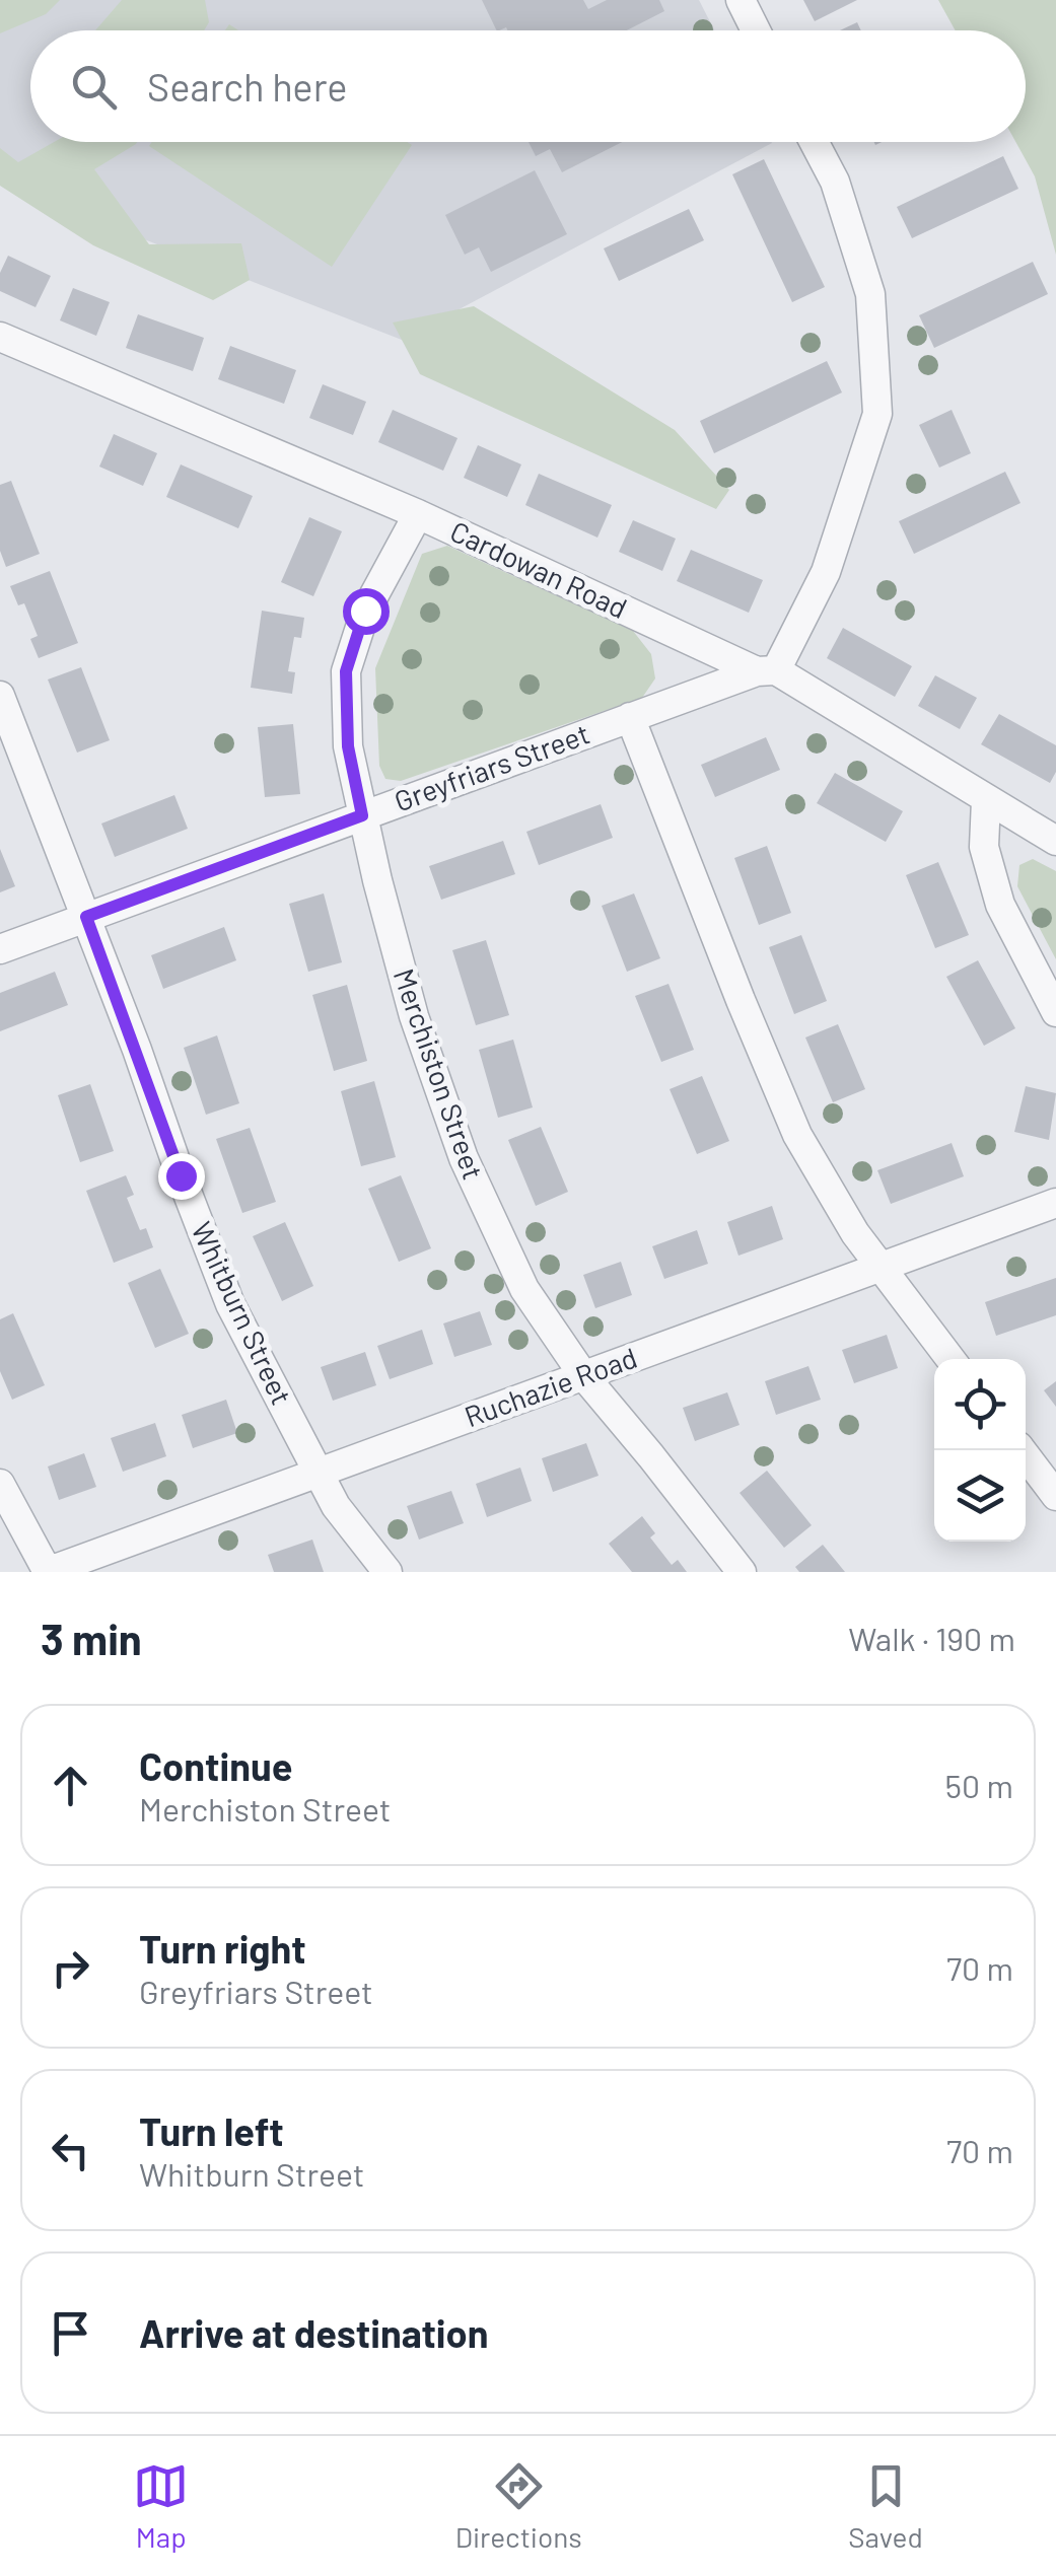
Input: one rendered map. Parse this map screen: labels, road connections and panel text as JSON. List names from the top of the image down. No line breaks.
{"streets":{"street":["Cardowan Road","Greyfriars Street","Merchiston Street","Whitburn Street","Ruchazie Road"]},"crossings":[["Cardowan Road","Greyfriars Street"],["Cardowan Road","Merchiston Street"],["Greyfriars Street","Merchiston Street"],["Greyfriars Street","Whitburn Street"],["Merchiston Street","Ruchazie Road"],["Whitburn Street","Ruchazie Road"]],"page":{"search":"Search here","heading":["3 min","Walk · 190 m"],"list":[["Continue","Merchiston Street","50 m"],["Turn right","Greyfriars Street","70 m"],["Turn left","Whitburn Street","70 m"],"Arrive at destination"],"nav":["Map","Directions","Saved"]}}
